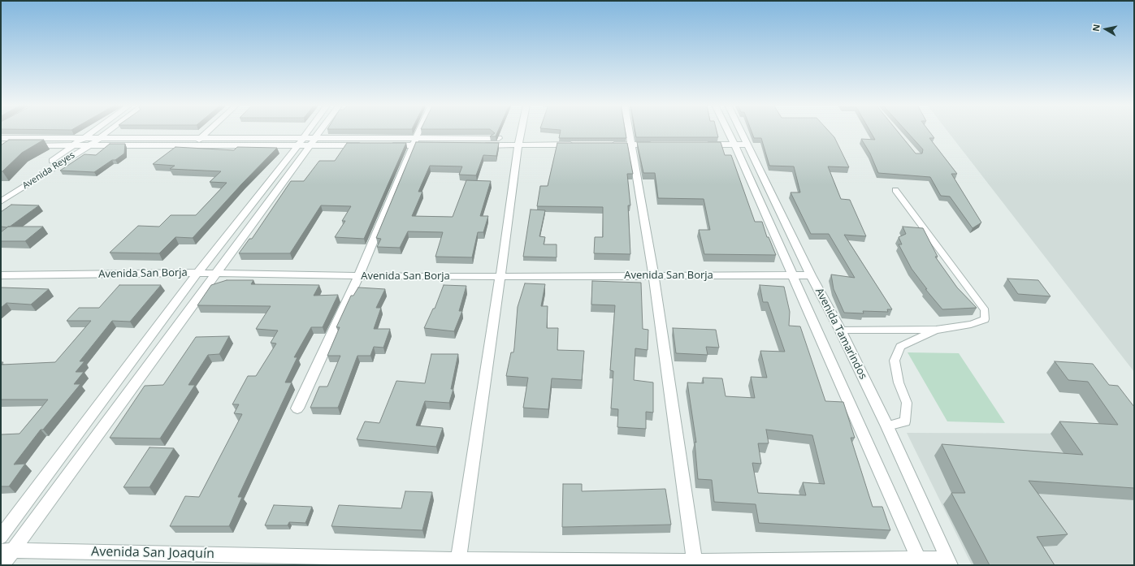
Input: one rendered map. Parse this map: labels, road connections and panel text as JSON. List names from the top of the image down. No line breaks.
{"streets":{"street":["Avenida Reyes","Avenida San Borja","Avenida Tamarindos","Avenida San Joaquín"]},"crossings":[["Avenida San Borja","Avenida Tamarindos"],["Avenida Tamarindos","Avenida San Joaquín"]],"north":"left"}
